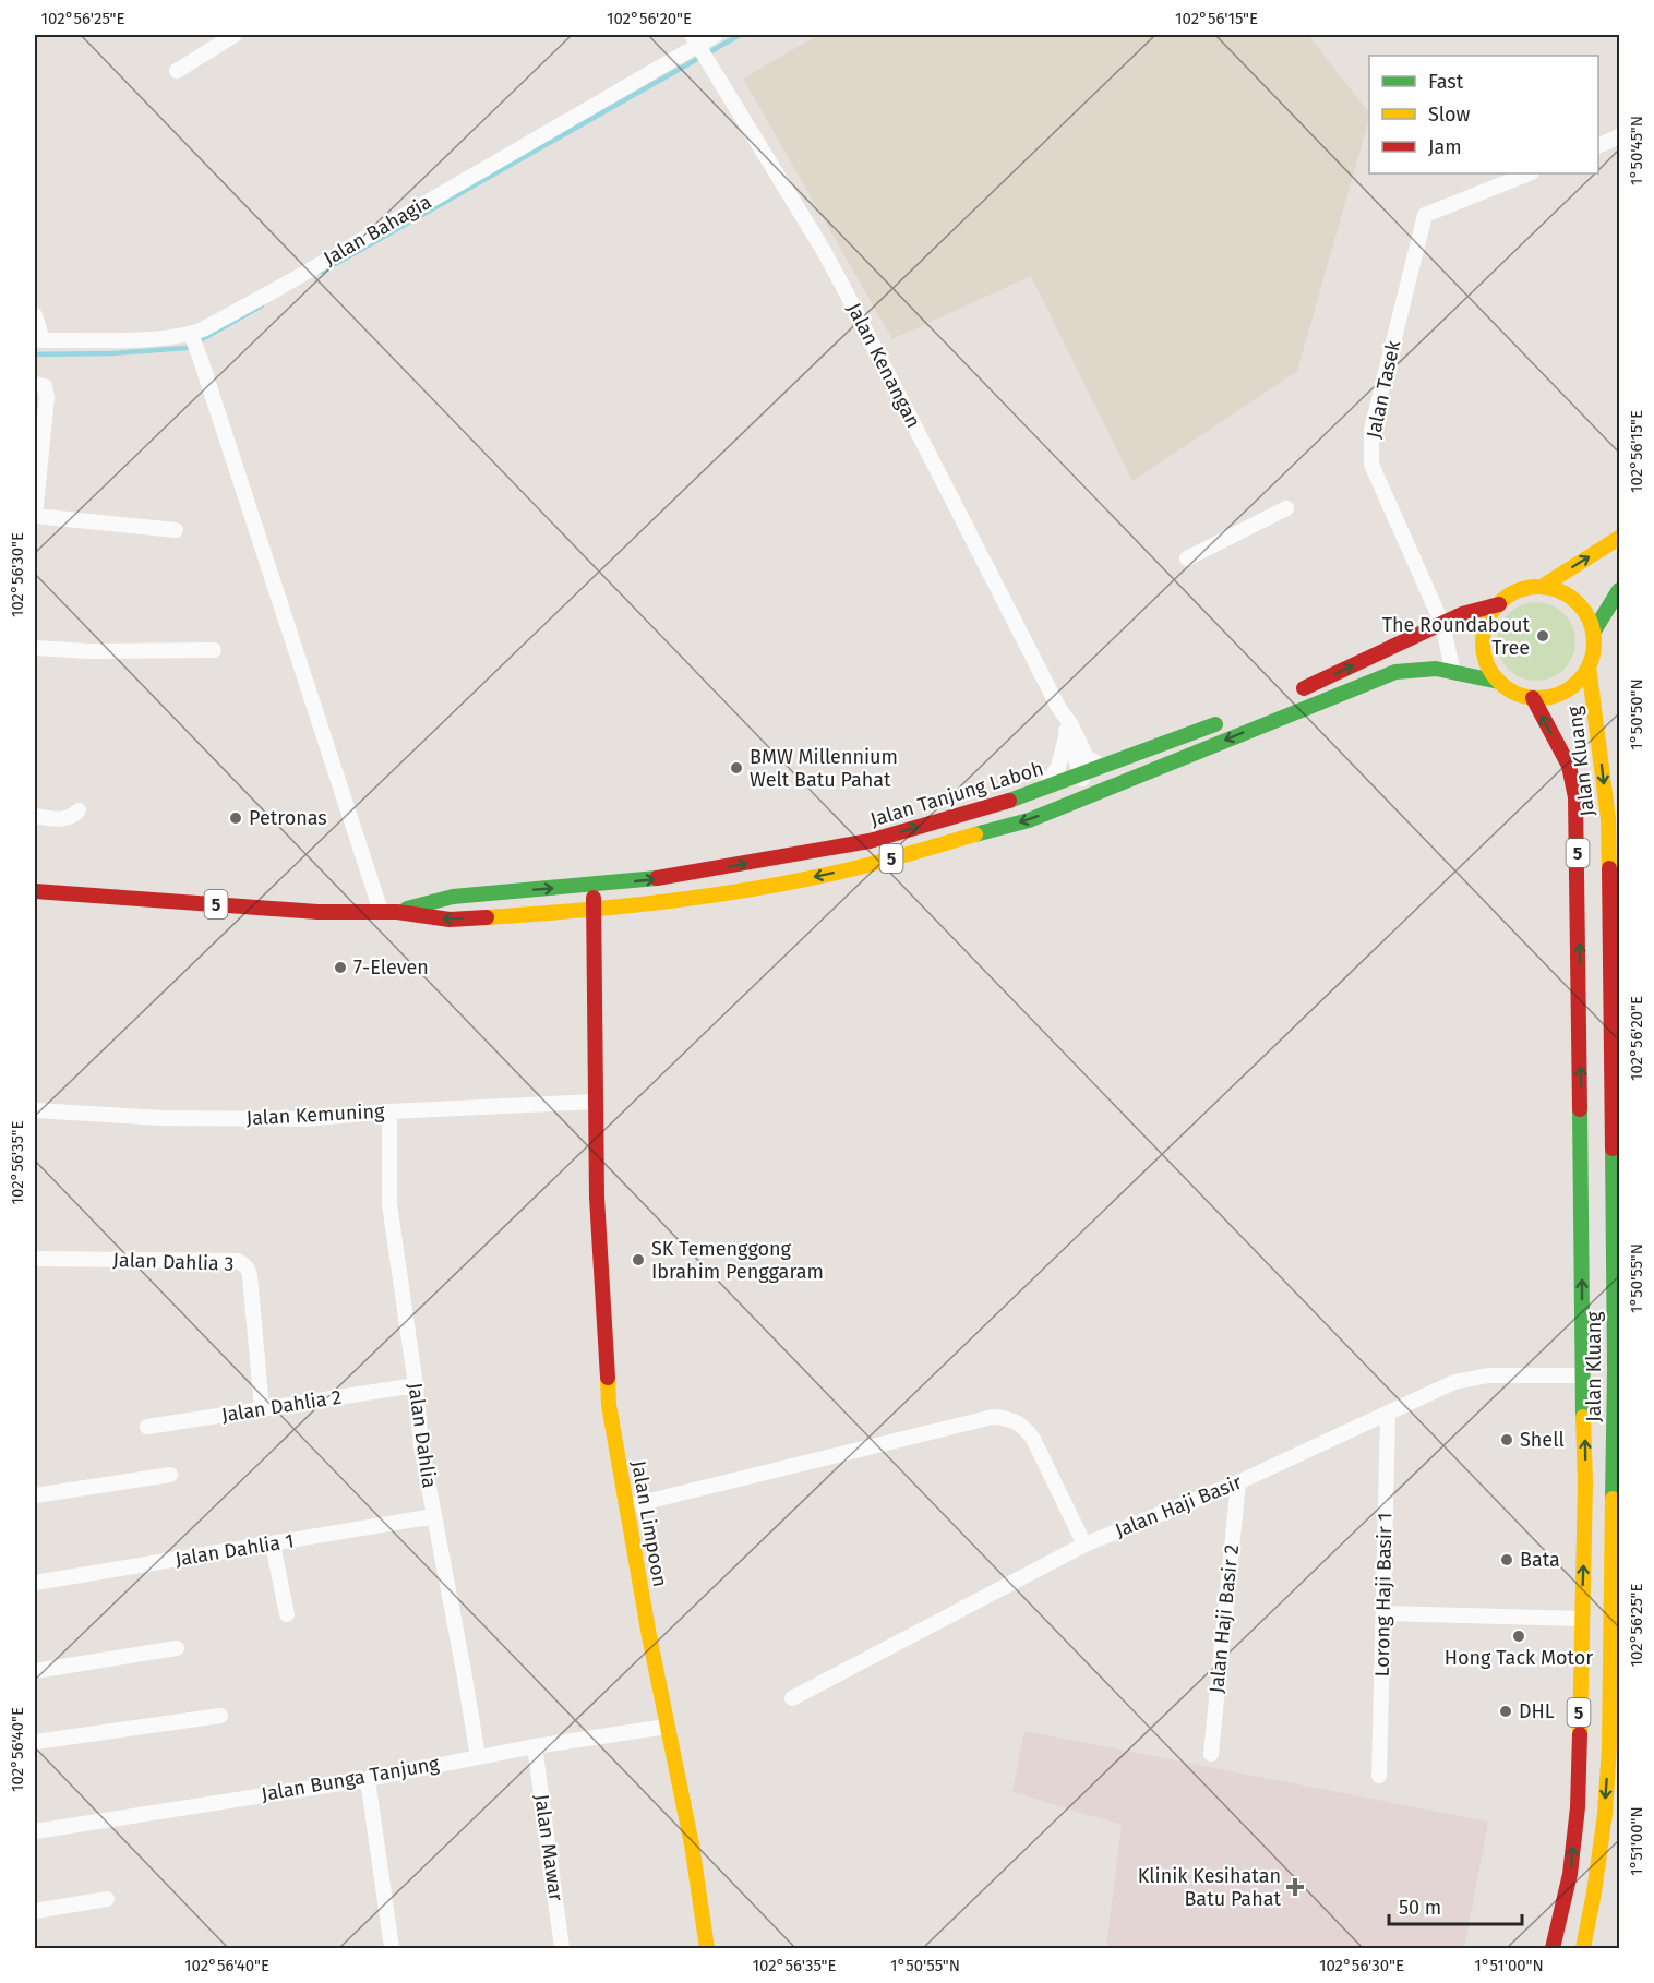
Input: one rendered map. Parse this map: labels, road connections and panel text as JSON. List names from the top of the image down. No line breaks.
{"streets":{"main road":["Jalan Kluang","Jalan Tanjung Laboh","5","Jalan Limpoon"],"street":["Jalan Bahagia","Jalan Kenangan","Jalan Tasek","Jalan Kemuning","Jalan Dahlia 3","Jalan Dahlia 2","Jalan Dahlia","Jalan Haji Basir","Jalan Dahlia 1","Lorong Haji Basir 1","Jalan Haji Basir 2","Jalan Bunga Tanjung","Jalan Mawar"]},"crossings":[["Jalan Bahagia","Jalan Kenangan"],["Jalan Kenangan","Jalan Tanjung Laboh"],["Jalan Tasek","Jalan Tanjung Laboh"],["Jalan Kluang","Jalan Tanjung Laboh"],["Jalan Kluang","5"],["Jalan Kluang","Jalan Haji Basir"],["Jalan Tanjung Laboh","5"],["Jalan Tanjung Laboh","Jalan Limpoon"],["Jalan Kemuning","Jalan Dahlia"],["Jalan Kemuning","Jalan Limpoon"],["Jalan Dahlia 3","Jalan Dahlia 2"],["Jalan Dahlia 2","Jalan Dahlia"],["Jalan Dahlia","Jalan Dahlia 1"],["Jalan Dahlia","Jalan Bunga Tanjung"],["Jalan Haji Basir","Lorong Haji Basir 1"],["Jalan Haji Basir","Jalan Haji Basir 2"],["Jalan Limpoon","Jalan Bunga Tanjung"],["Jalan Bunga Tanjung","Jalan Mawar"]],"places":{"other":["The Roundabout Tree","BMW Millennium Welt Batu Pahat","Petronas","7-Eleven","SK Temenggong Ibrahim Penggaram","Shell","Bata","Hong Tack Motor","DHL"],"health":["Klinik Kesihatan Batu Pahat"]},"legend":["Fast","Slow","Jam"],"scale_bar":"50 m","coordinates":["102°56'25\"E","102°56'20\"E","102°56'15\"E","1°50'45\"N","102°56'30\"E","1°50'50\"N","102°56'35\"E","1°50'55\"N","102°56'40\"E","1°51'00\"N"]}
